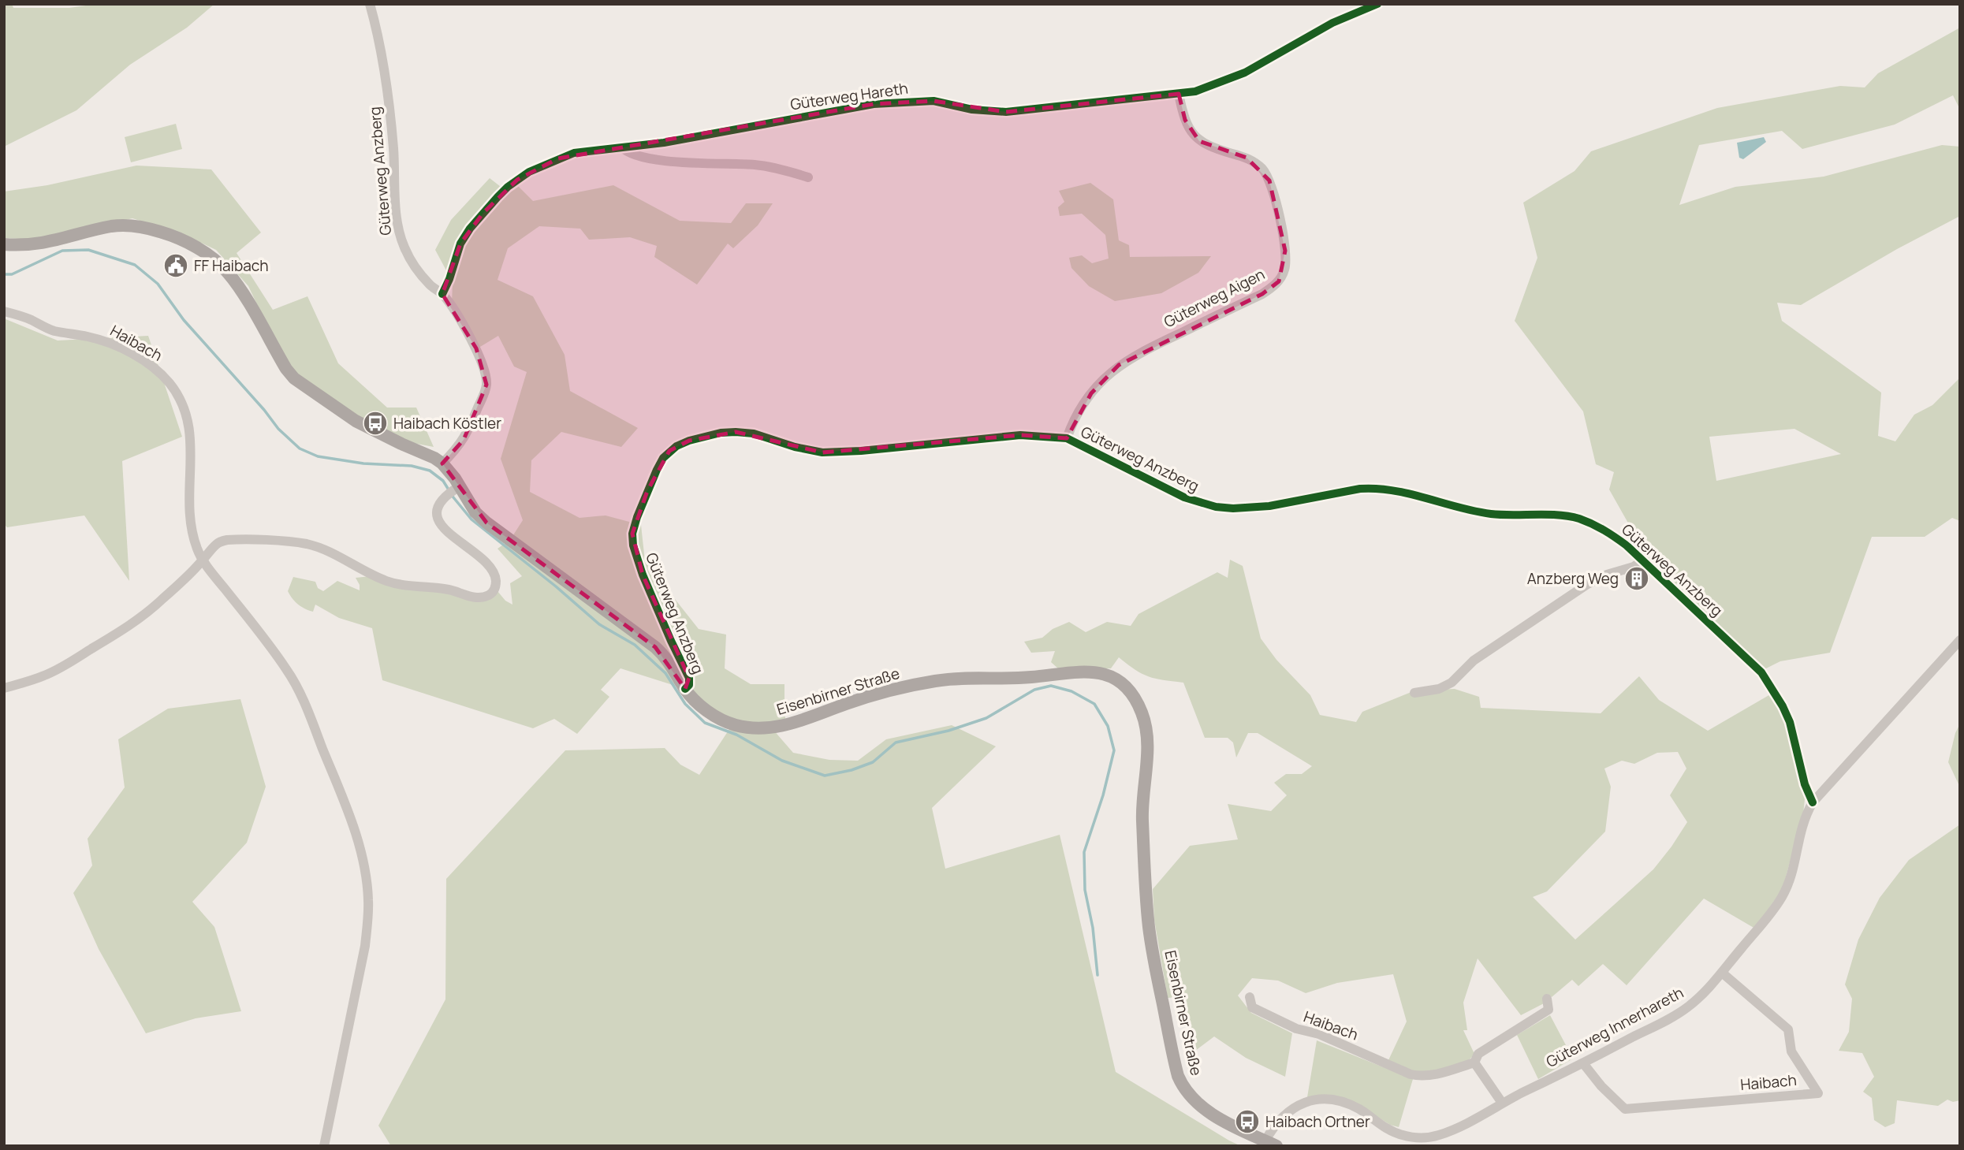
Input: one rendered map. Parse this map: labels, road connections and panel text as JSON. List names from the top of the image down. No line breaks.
{"streets":{"main road":["Eisenbirner Straße"],"street":["Güterweg Hareth","Güterweg Anzberg","Güterweg Aigen","Haibach","Güterweg Innerhareth"]},"crossings":[["Güterweg Hareth","Güterweg Anzberg"],["Güterweg Hareth","Güterweg Aigen"],["Güterweg Anzberg","Güterweg Aigen"],["Güterweg Anzberg","Eisenbirner Straße"],["Güterweg Anzberg","Güterweg Innerhareth"],["Haibach","Güterweg Innerhareth"],["Eisenbirner Straße","Güterweg Innerhareth"]],"places":{"public building":["FF Haibach"],"bus stop":["Haibach Köstler","Haibach Ortner"],"building":["Anzberg Weg"]}}
